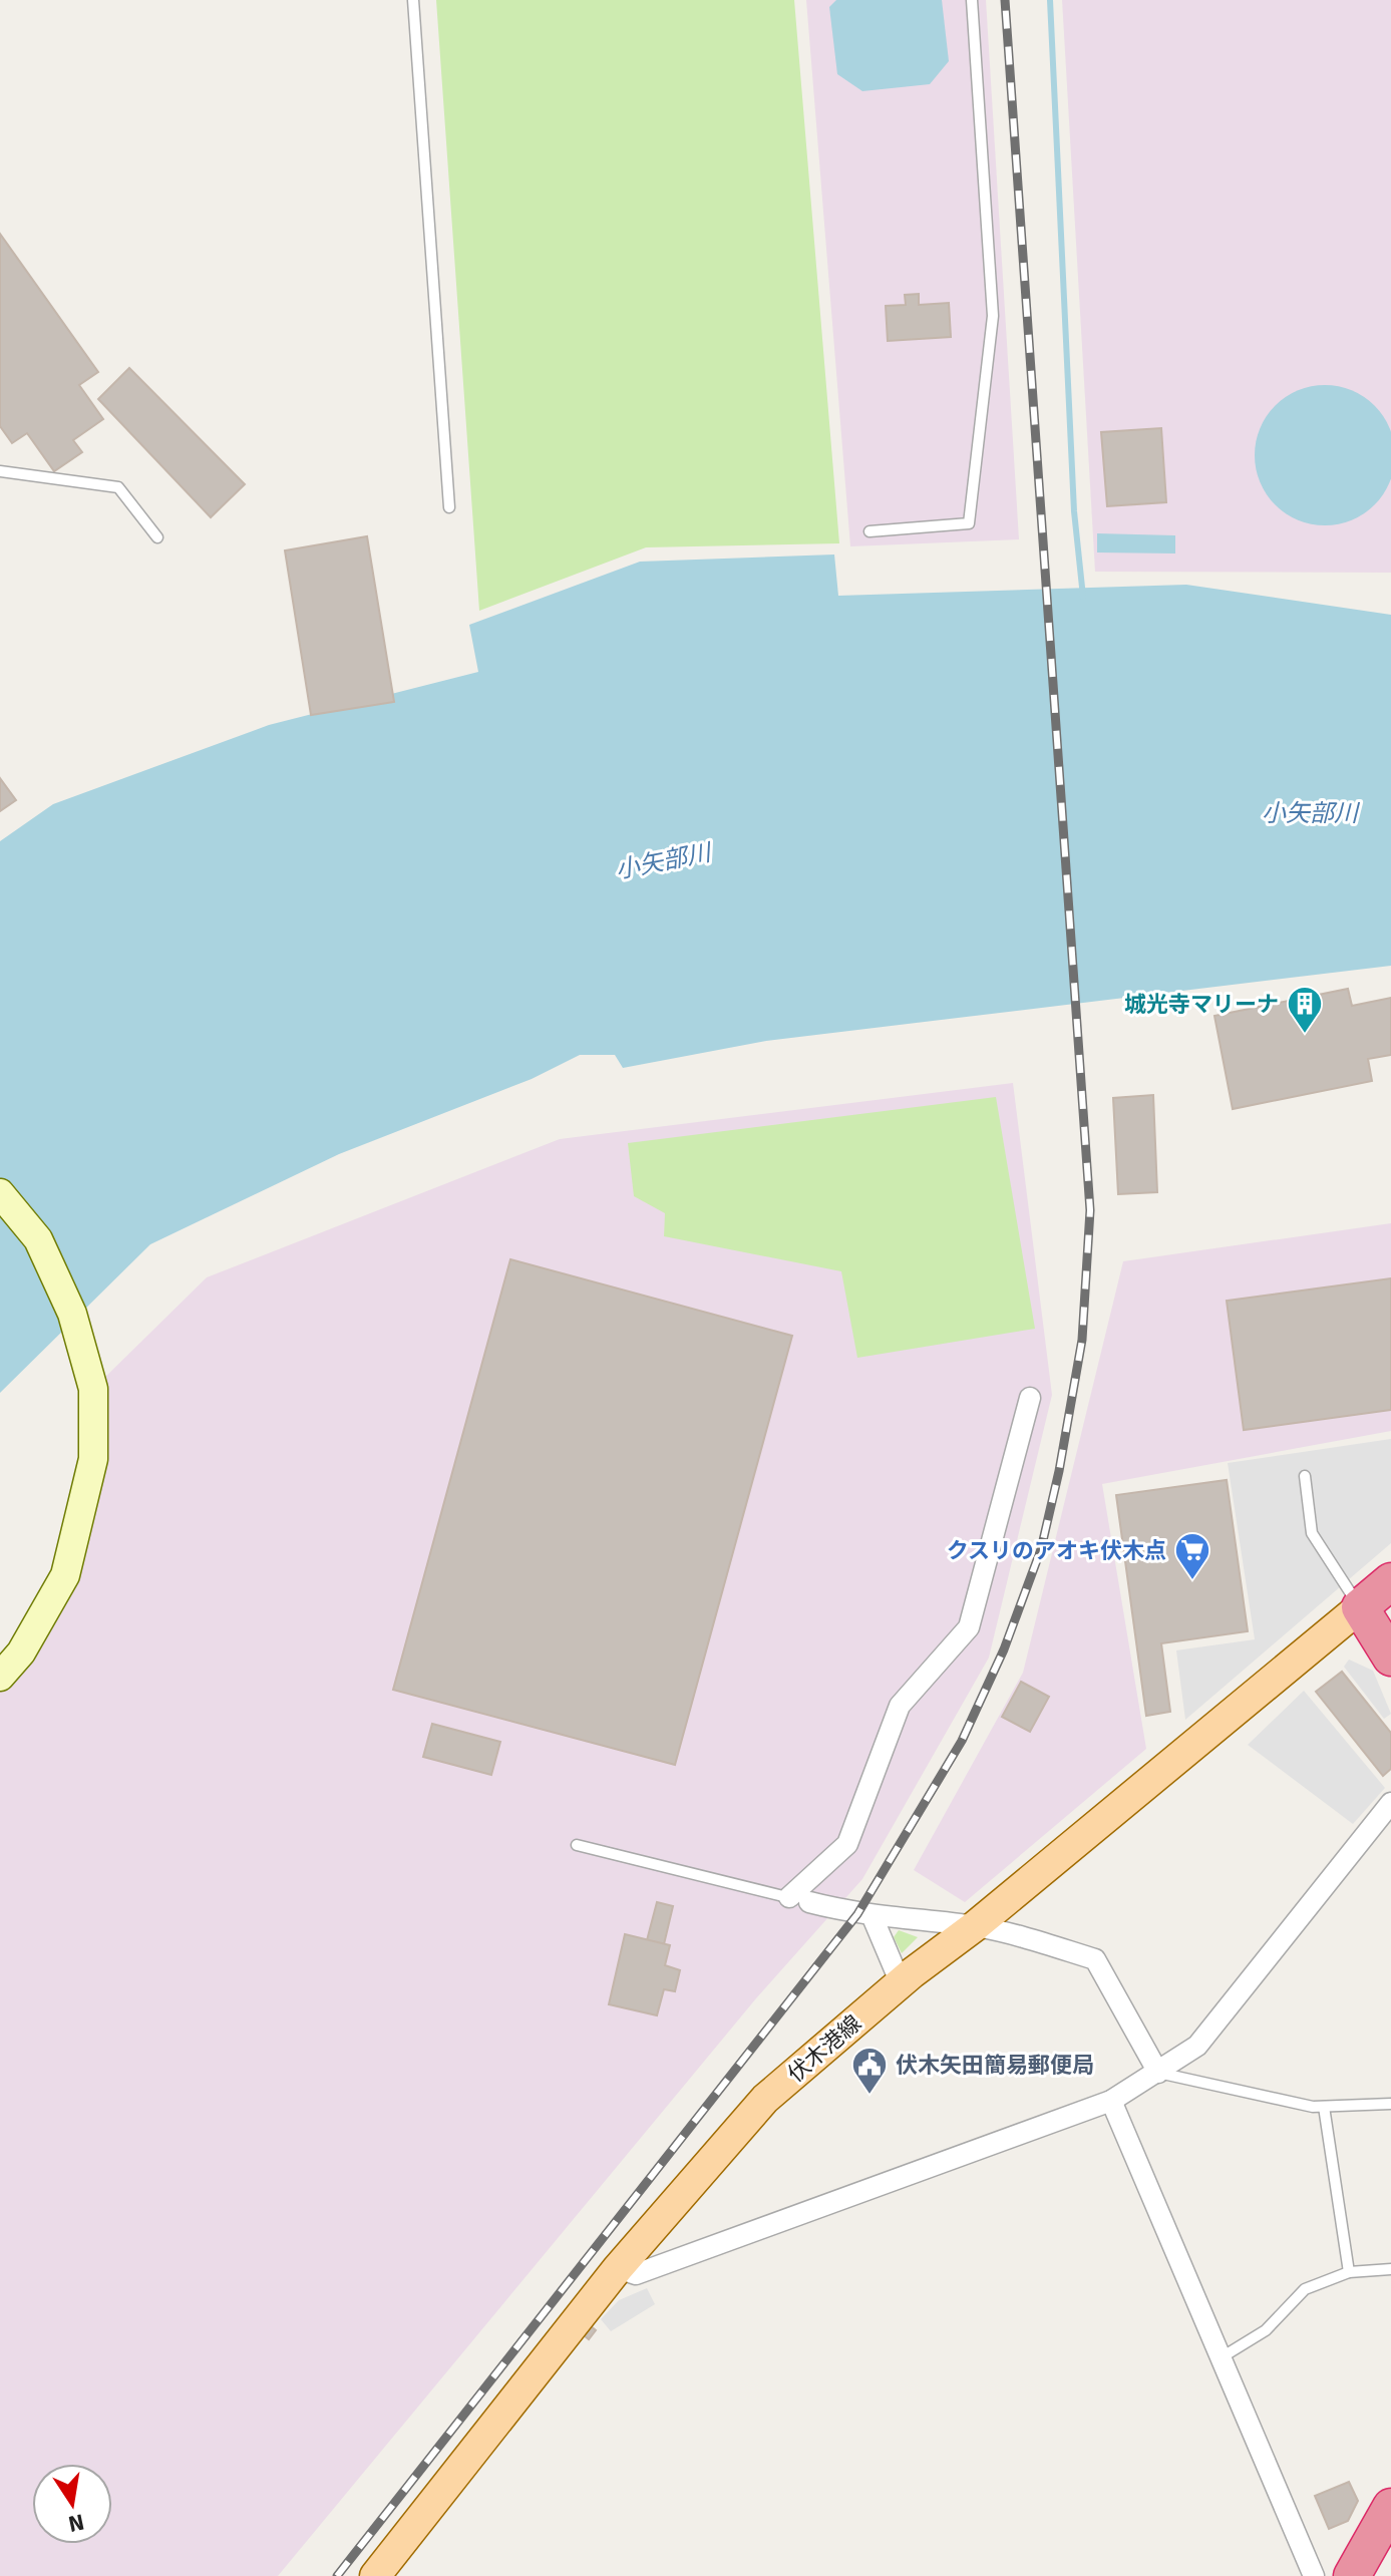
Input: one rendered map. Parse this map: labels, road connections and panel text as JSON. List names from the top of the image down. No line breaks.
{"streets":{"main road":["伏木港線"]},"water":["小矢部川"],"places":{"building":["城光寺マリーナ"],"supermarket":["クスリのアオキ伏木点"],"public building":["伏木矢田簡易郵便局"]},"north":"bottom"}
